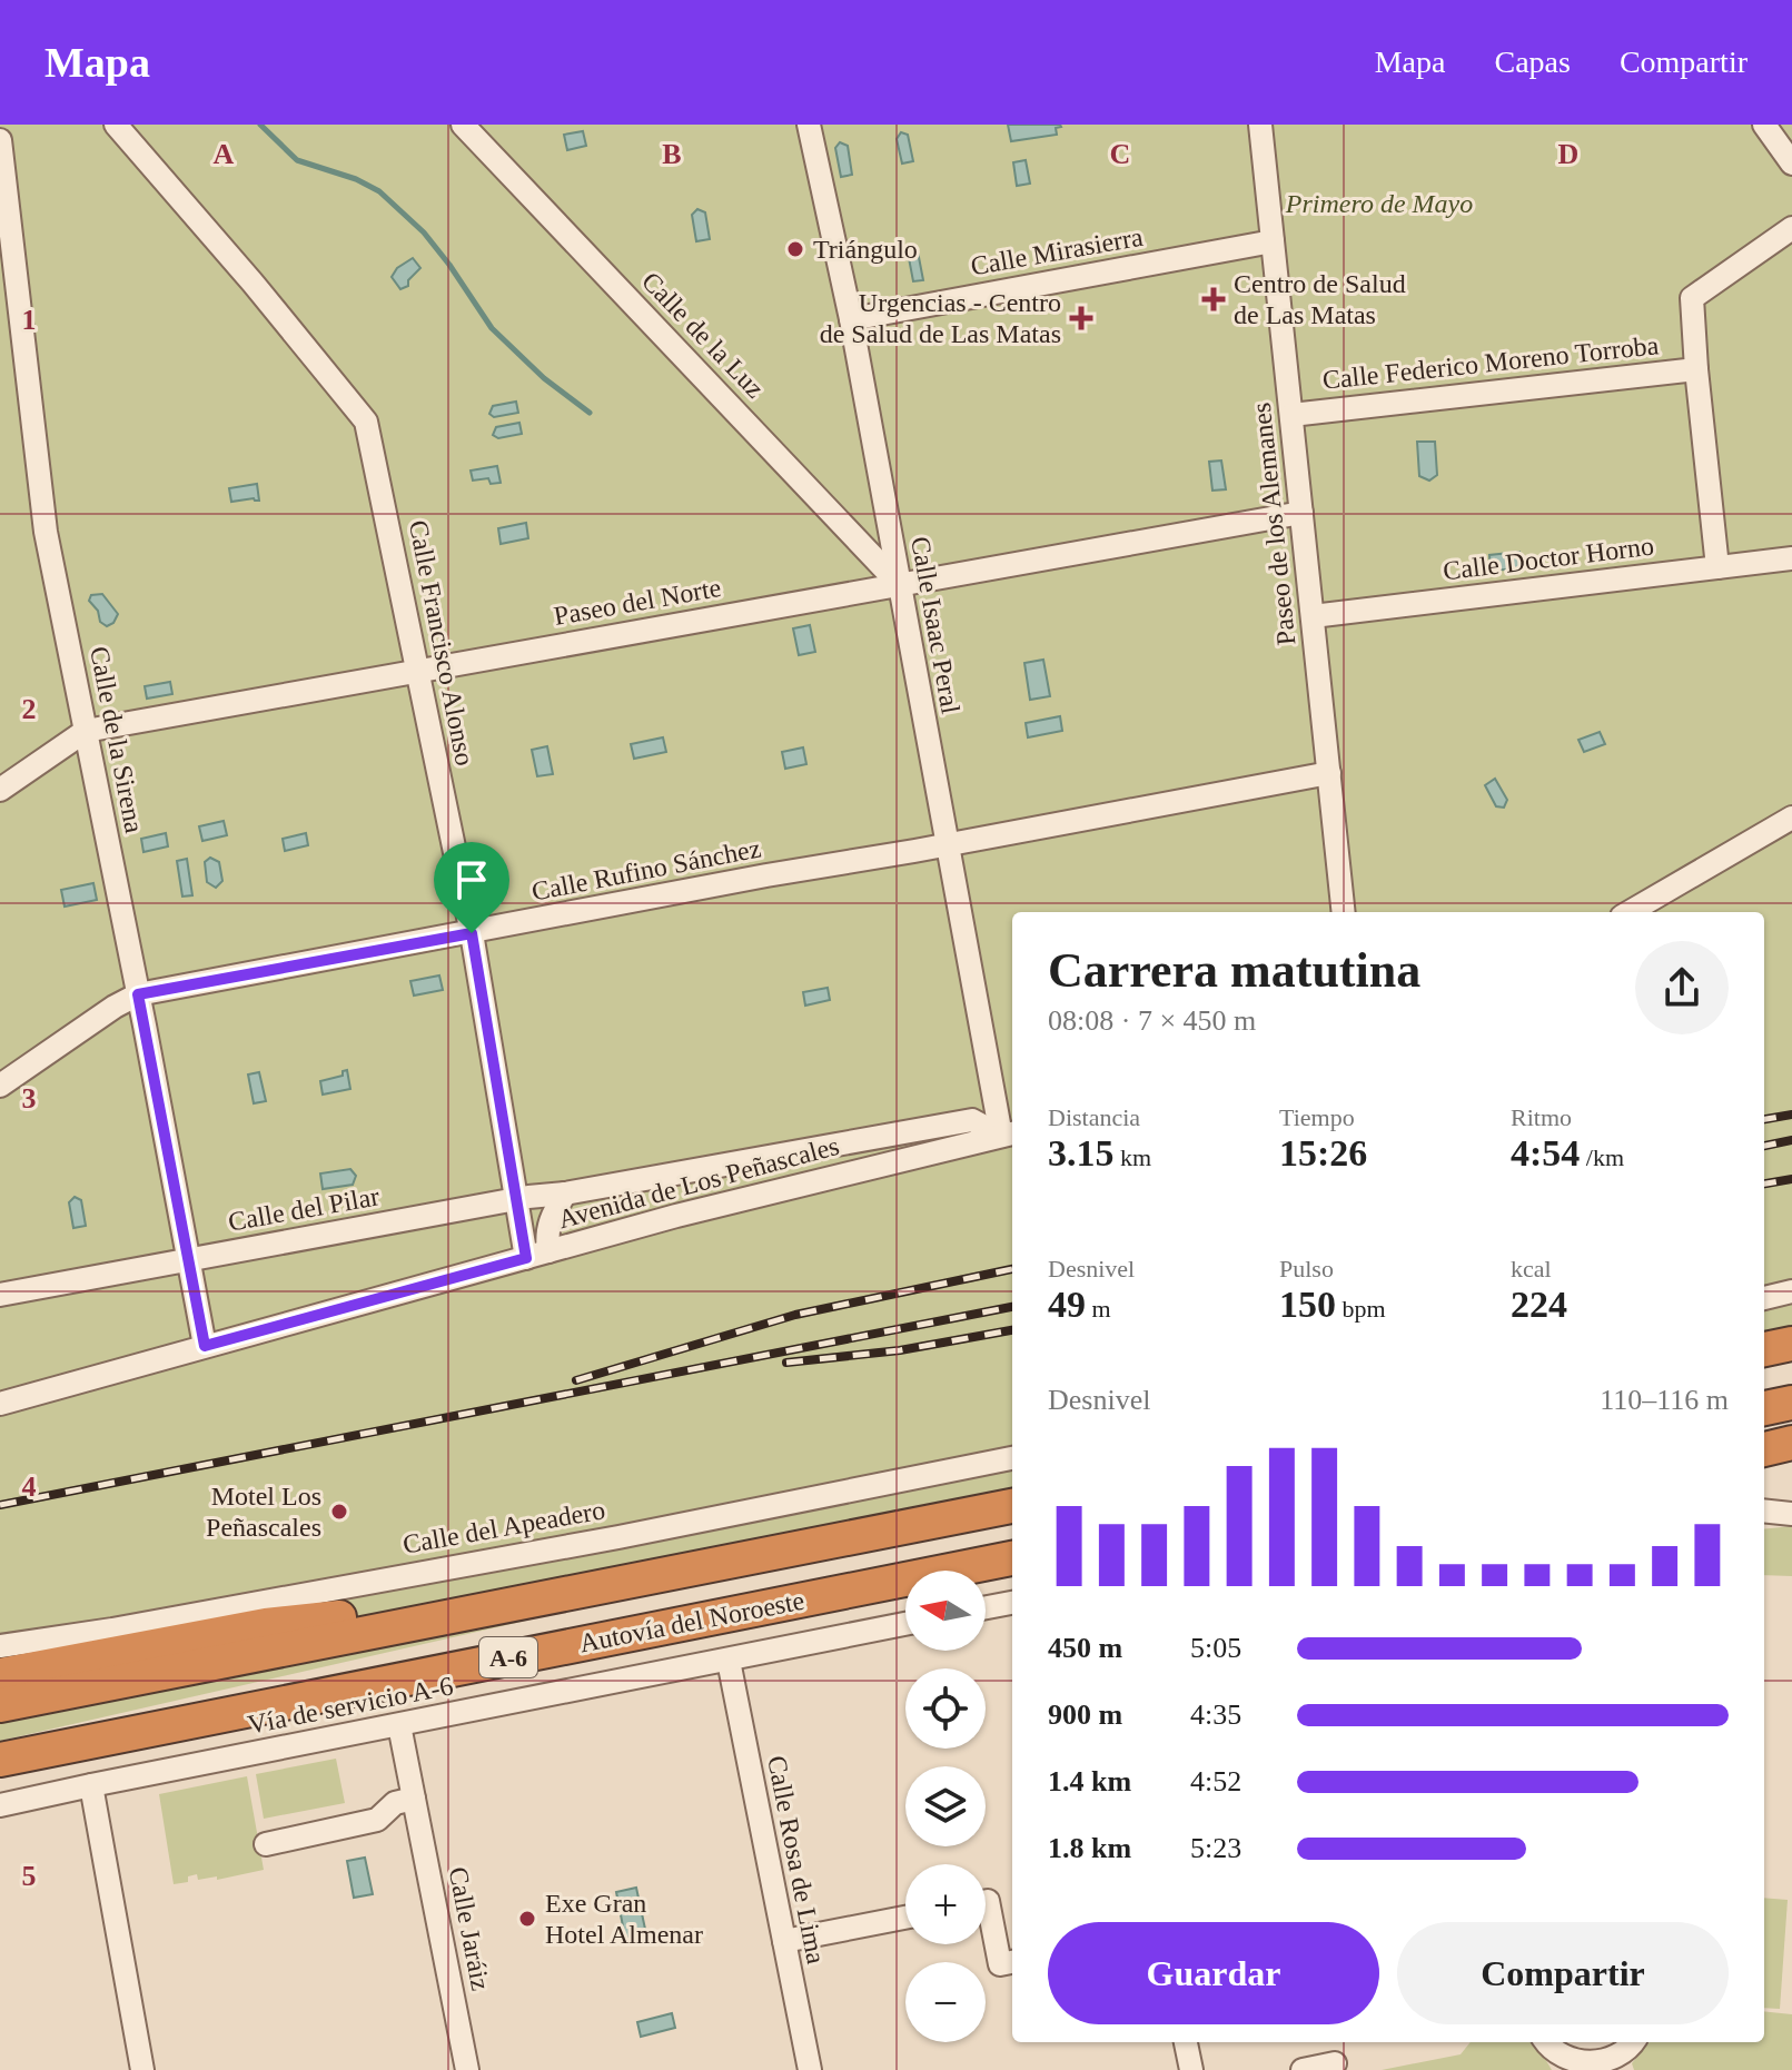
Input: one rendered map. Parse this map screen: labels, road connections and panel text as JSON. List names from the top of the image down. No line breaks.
{"streets":{"highway":["Autovía del Noroeste","A-6"],"street":["Calle Mirasierra","Calle de la Luz","Calle Federico Moreno Torroba","Paseo de los Alemanes","Calle Doctor Horno","Paseo del Norte","Calle Isaac Peral","Calle Francisco Alonso","Calle de la Sirena","Calle Rufino Sánchez","Avenida de Los Peñascales","Calle del Pilar","Calle del Apeadero","Vía de servicio A-6","Calle Rosa de Lima","Calle Jaráiz"]},"crossings":[["Calle Mirasierra","Paseo de los Alemanes"],["Calle Mirasierra","Calle Isaac Peral"],["Calle de la Luz","Paseo del Norte"],["Calle de la Luz","Calle Isaac Peral"],["Calle Federico Moreno Torroba","Paseo de los Alemanes"],["Paseo de los Alemanes","Calle Doctor Horno"],["Paseo de los Alemanes","Paseo del Norte"],["Paseo de los Alemanes","Calle Rufino Sánchez"],["Paseo del Norte","Calle Isaac Peral"],["Paseo del Norte","Calle Francisco Alonso"],["Paseo del Norte","Calle de la Sirena"],["Calle Isaac Peral","Calle Rufino Sánchez"],["Calle Isaac Peral","Avenida de Los Peñascales"],["Calle Isaac Peral","Calle del Pilar"],["Calle Francisco Alonso","Calle Rufino Sánchez"],["Calle Francisco Alonso","Avenida de Los Peñascales"],["Calle Francisco Alonso","Calle del Pilar"],["Calle de la Sirena","Calle Rufino Sánchez"],["Calle de la Sirena","Avenida de Los Peñascales"],["Calle de la Sirena","Calle del Pilar"],["Avenida de Los Peñascales","Calle del Pilar"],["Vía de servicio A-6","Calle Rosa de Lima"],["Vía de servicio A-6","Calle Jaráiz"]],"parks":["Primero de Mayo"],"places":{"other":["Triángulo","Motel Los Peñascales","Exe Gran Hotel Almenar"],"health":["Centro de Salud de Las Matas","Urgencias - Centro de Salud de Las Matas"]},"north":"left","page":{"header":"Mapa","nav":["Mapa","Capas","Compartir"],"heading":["Carrera matutina","08:08 · 7 × 450 m"],"stats":[["Distancia","3.15 km"],["Tiempo","15:26"],["Ritmo","4:54 /km"],["Desnivel","49 m"],["Pulso","150 bpm"],["kcal","224"]],"chart":["Desnivel","110–116 m"],"map_buttons":["+","−"],"list":[{"name":"450 m","note":"5:05"},{"name":"900 m","note":"4:35"},{"name":"1.4 km","note":"4:52"},{"name":"1.8 km","note":"5:23"}],"buttons":["Guardar","Compartir"]},"grid":{"columns":["A","B","C","D"],"rows":["1","2","3","4","5"]}}
